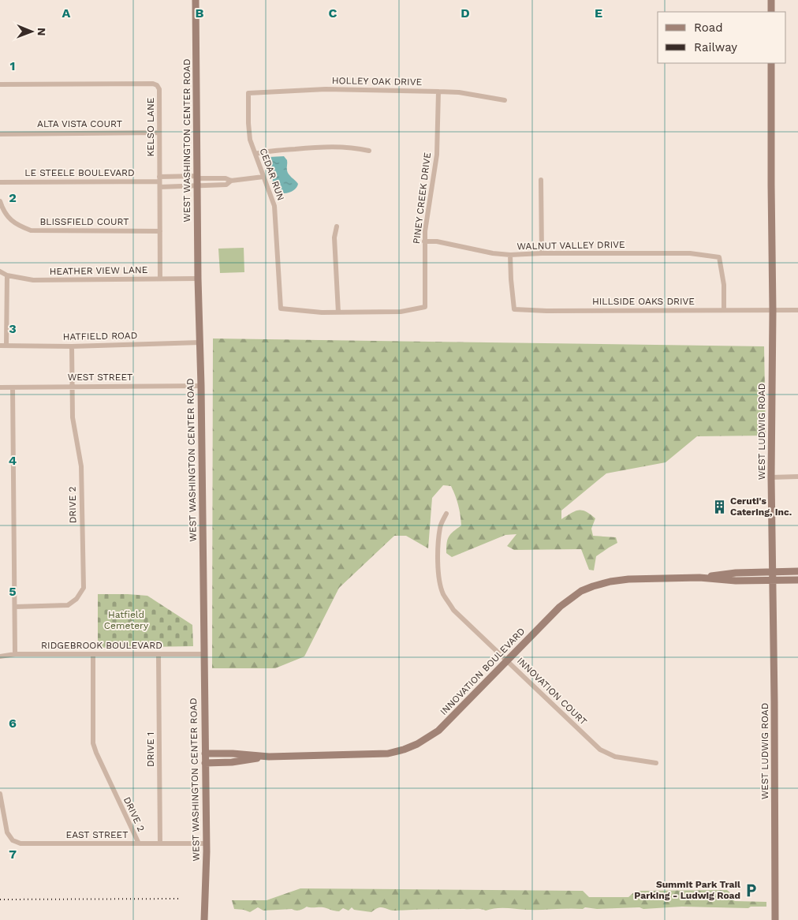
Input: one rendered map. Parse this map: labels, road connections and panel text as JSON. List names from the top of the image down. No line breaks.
{"streets":{"main road":["WEST WASHINGTON CENTER ROAD","WEST LUDWIG ROAD","INNOVATION BOULEVARD"],"street":["HOLLEY OAK DRIVE","ALTA VISTA COURT","KELSO LANE","LE STEELE BOULEVARD","CEDAR RUN","PINEY CREEK DRIVE","BLISSFIELD COURT","WALNUT VALLEY DRIVE","HEATHER VIEW LANE","HILLSIDE OAKS DRIVE","HATFIELD ROAD","WEST STREET","DRIVE 2","RIDGEBROOK BOULEVARD","INNOVATION COURT","DRIVE 1","EAST STREET"]},"crossings":[["HOLLEY OAK DRIVE","CEDAR RUN"],["HOLLEY OAK DRIVE","PINEY CREEK DRIVE"],["ALTA VISTA COURT","KELSO LANE"],["KELSO LANE","LE STEELE BOULEVARD"],["KELSO LANE","BLISSFIELD COURT"],["KELSO LANE","HEATHER VIEW LANE"],["WEST WASHINGTON CENTER ROAD","LE STEELE BOULEVARD"],["WEST WASHINGTON CENTER ROAD","HEATHER VIEW LANE"],["WEST WASHINGTON CENTER ROAD","HATFIELD ROAD"],["WEST WASHINGTON CENTER ROAD","WEST STREET"],["WEST WASHINGTON CENTER ROAD","RIDGEBROOK BOULEVARD"],["WEST WASHINGTON CENTER ROAD","INNOVATION BOULEVARD"],["WEST WASHINGTON CENTER ROAD","EAST STREET"],["CEDAR RUN","PINEY CREEK DRIVE"],["PINEY CREEK DRIVE","WALNUT VALLEY DRIVE"],["WALNUT VALLEY DRIVE","HILLSIDE OAKS DRIVE"],["HILLSIDE OAKS DRIVE","WEST LUDWIG ROAD"],["HATFIELD ROAD","DRIVE 2"],["WEST STREET","DRIVE 2"],["WEST LUDWIG ROAD","INNOVATION BOULEVARD"],["DRIVE 2","RIDGEBROOK BOULEVARD"],["DRIVE 2","EAST STREET"],["RIDGEBROOK BOULEVARD","DRIVE 1"],["INNOVATION BOULEVARD","INNOVATION COURT"],["DRIVE 1","EAST STREET"]],"parks":["Hatfield Cemetery"],"places":{"building":["Ceruti's Catering, Inc."],"parking":["Summit Park Trail Parking - Ludwig Road"]},"legend":["Road","Railway"],"north":"right","grid":{"columns":["A","B","C","D","E"],"rows":["1","2","3","4","5","6","7"]}}
